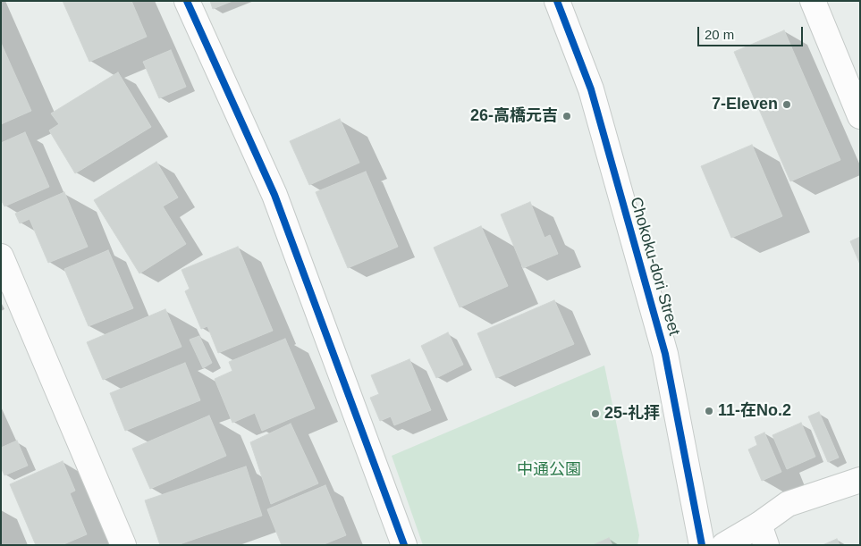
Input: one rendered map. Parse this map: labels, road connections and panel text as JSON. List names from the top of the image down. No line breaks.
{"streets":{"street":["Chokoku-dori Street"]},"parks":["中通公園"],"places":["7-Eleven","26-高橋元吉","11-在No.2","25-礼拝"],"scale_bar":"20 m"}
